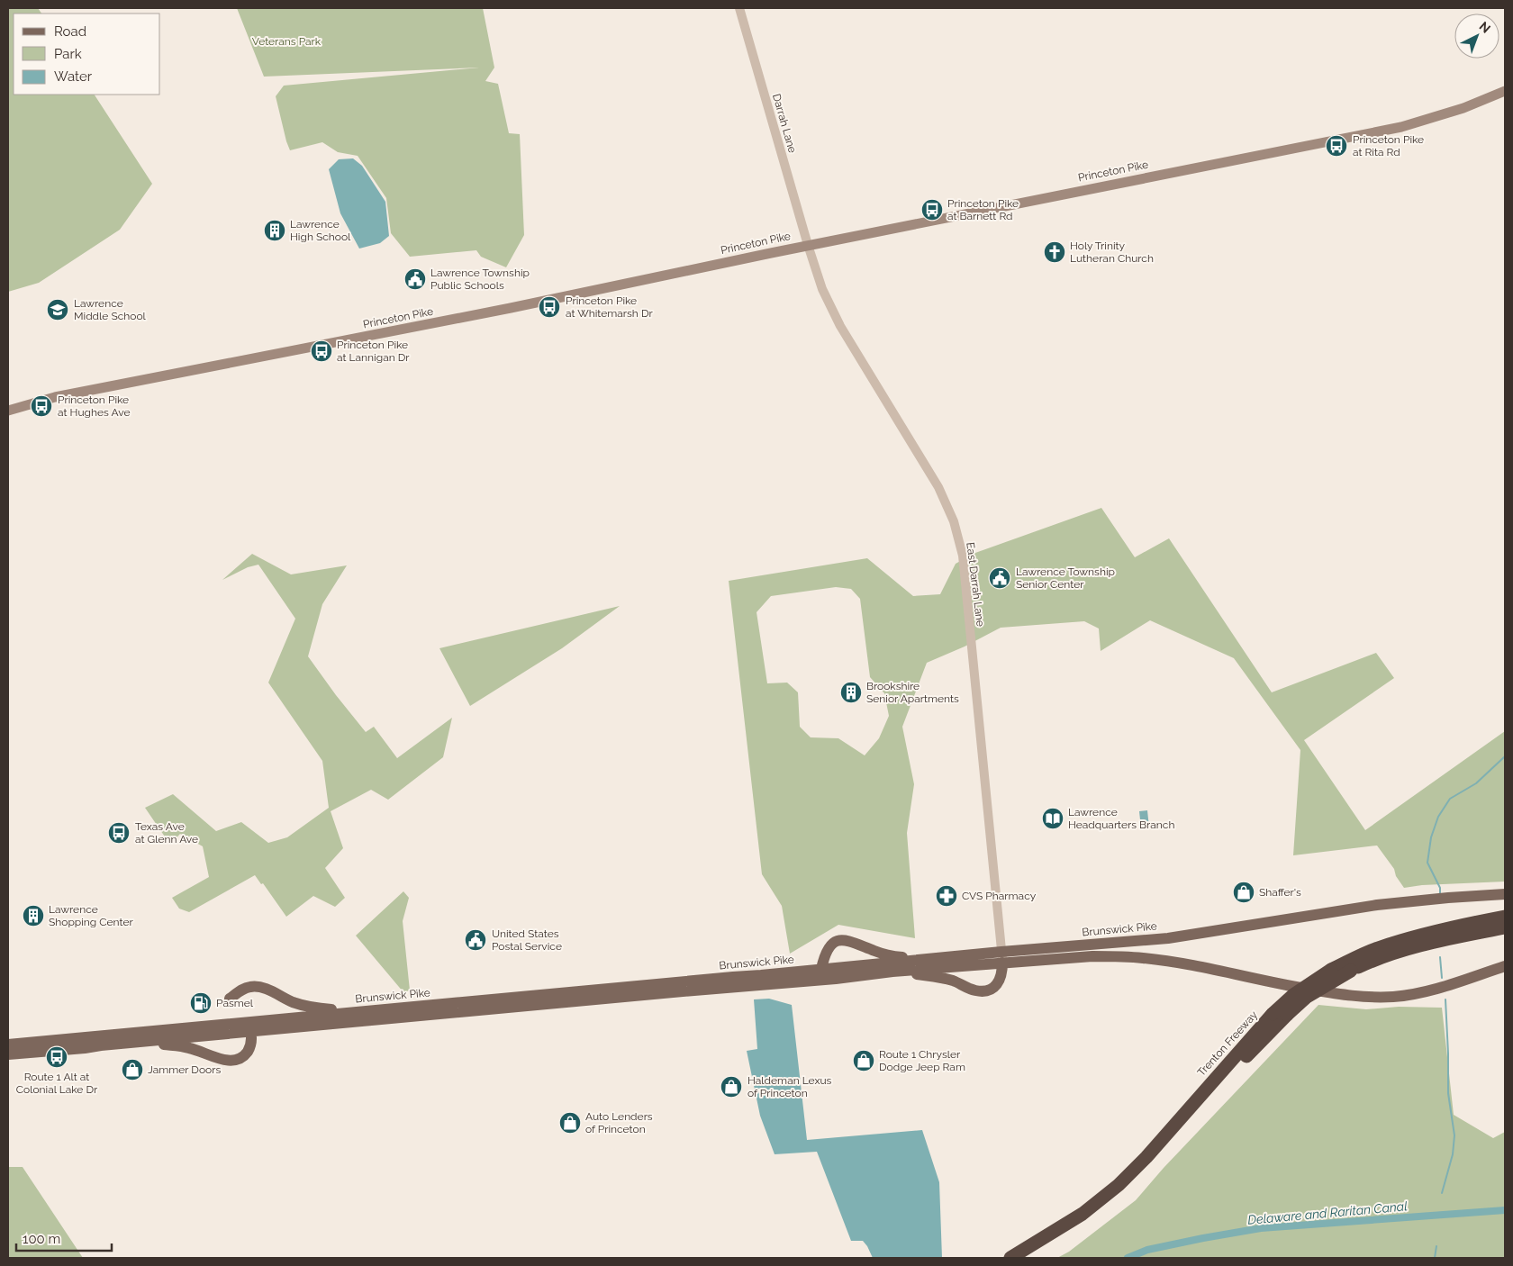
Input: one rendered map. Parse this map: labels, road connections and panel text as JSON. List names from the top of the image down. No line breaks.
{"streets":{"highway":["Trenton Freeway"],"main road":["Princeton Pike","Brunswick Pike"],"street":["Darrah Lane","East Darrah Lane"]},"crossings":[["Darrah Lane","Princeton Pike"],["Darrah Lane","East Darrah Lane"],["Princeton Pike","East Darrah Lane"],["East Darrah Lane","Brunswick Pike"]],"water":["Delaware and Raritan Canal"],"parks":["Veterans Park"],"places":{"bus stop":["Princeton Pike at Rita Rd","Princeton Pike at Barnett Rd","Princeton Pike at Whitemarsh Dr","Princeton Pike at Lannigan Dr","Princeton Pike at Hughes Ave","Texas Ave at Glenn Ave","Route 1 Alt at Colonial Lake Dr"],"building":["Lawrence High School","Brookshire Senior Apartments","Lawrence Shopping Center"],"church":["Holy Trinity Lutheran Church"],"public building":["Lawrence Township Public Schools","Lawrence Township Senior Center","United States Postal Service"],"school or university":["Lawrence Middle School"],"library":["Lawrence Headquarters Branch"],"shop":["Shaffer's","Route 1 Chrysler Dodge Jeep Ram","Jammer Doors","Haldeman Lexus of Princeton","Auto Lenders of Princeton"],"pharmacy":["CVS Pharmacy"],"fuel station":["Pasmel"]},"legend":["Road","Park","Water"],"scale_bar":"100 m","north":"top right"}
